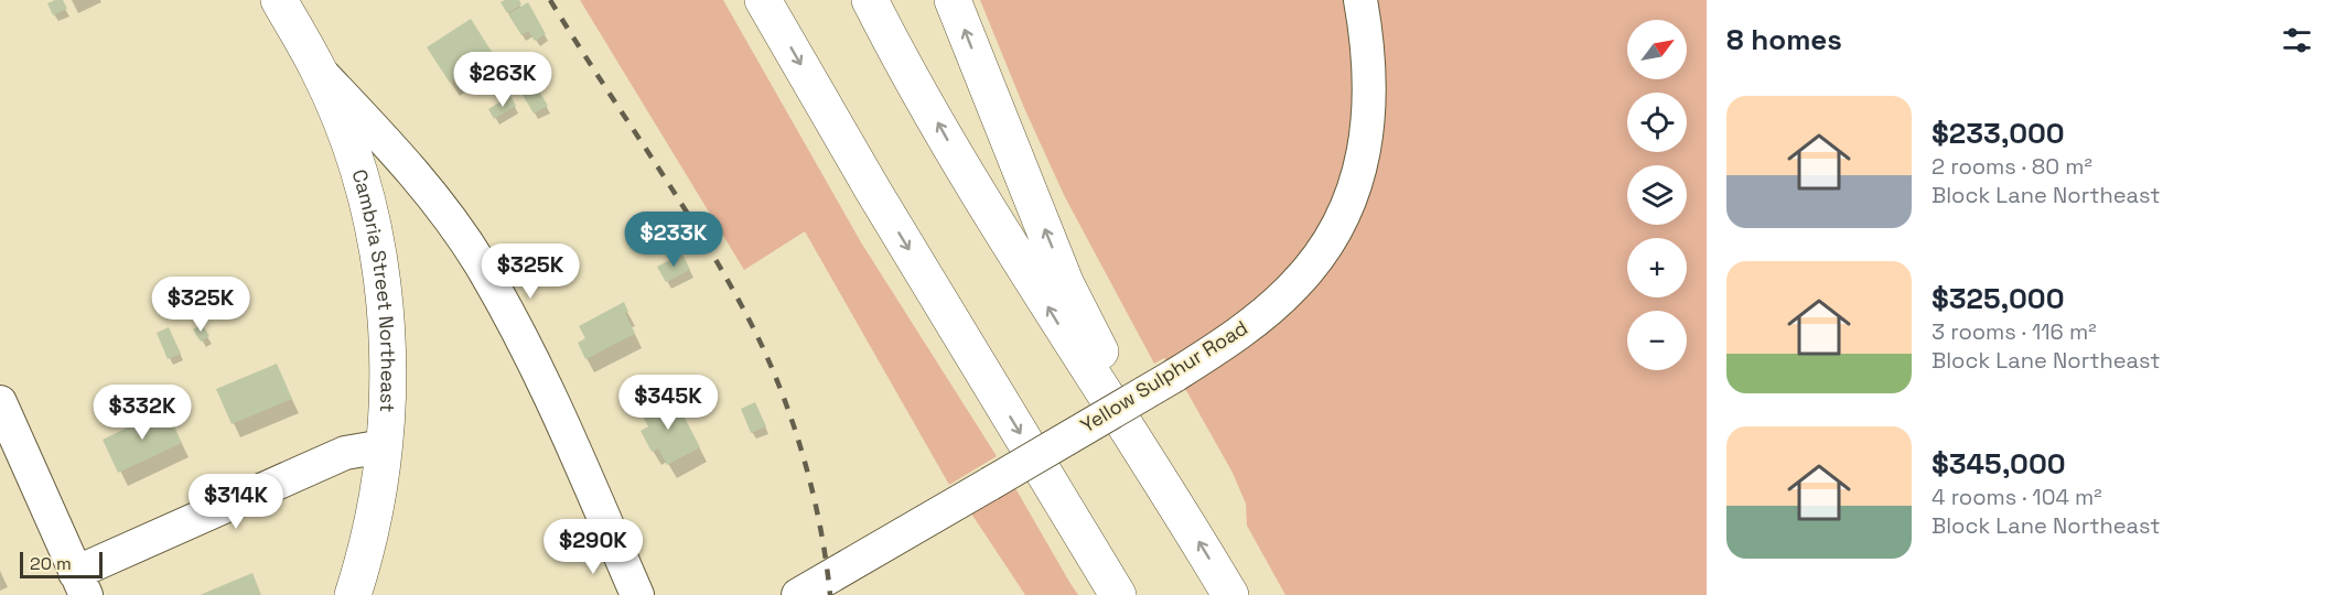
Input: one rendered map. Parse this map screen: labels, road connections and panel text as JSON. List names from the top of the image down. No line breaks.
{"streets":{"main road":["Cambria Street Northeast"],"street":["Yellow Sulphur Road"]},"scale_bar":"20 m","north":"top right","page":{"heading":"8 homes","map_buttons":["+","−"],"price":["$263K","$233K","$325K","$325K","$345K","$332K","$314K","$290K"],"list":[{"name":"$233,000","note":"2 rooms · 80 m² · Block Lane Northeast"},{"name":"$325,000","note":"3 rooms · 116 m² · Block Lane Northeast"},{"name":"$345,000","note":"4 rooms · 104 m² · Block Lane Northeast"}],"scale":"20 m"}}
